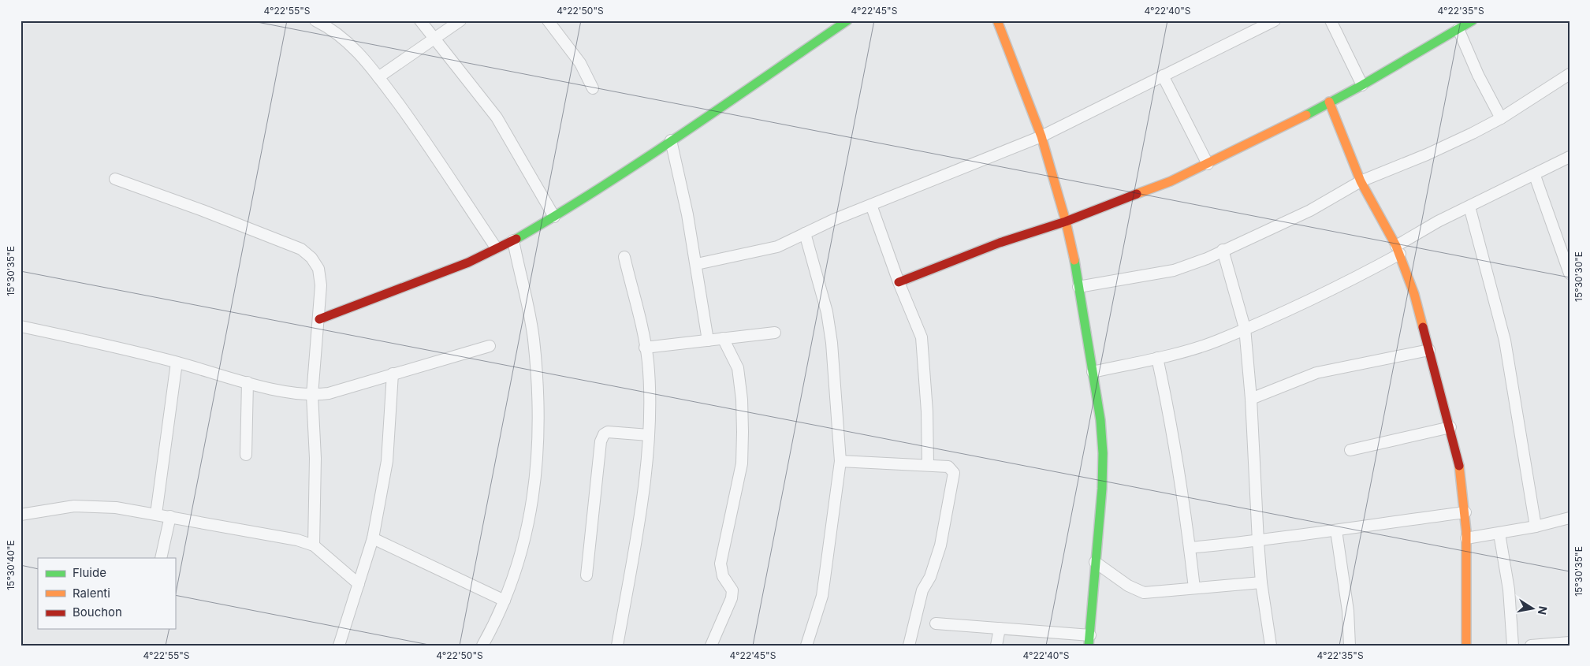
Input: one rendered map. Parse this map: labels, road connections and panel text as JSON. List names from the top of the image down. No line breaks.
{"legend":["Fluide","Ralenti","Bouchon"],"north":"right","coordinates":["4°22'55\"S","4°22'50\"S","4°22'45\"S","4°22'40\"S","4°22'35\"S","15°30'35\"E","15°30'30\"E","15°30'40\"E"]}
